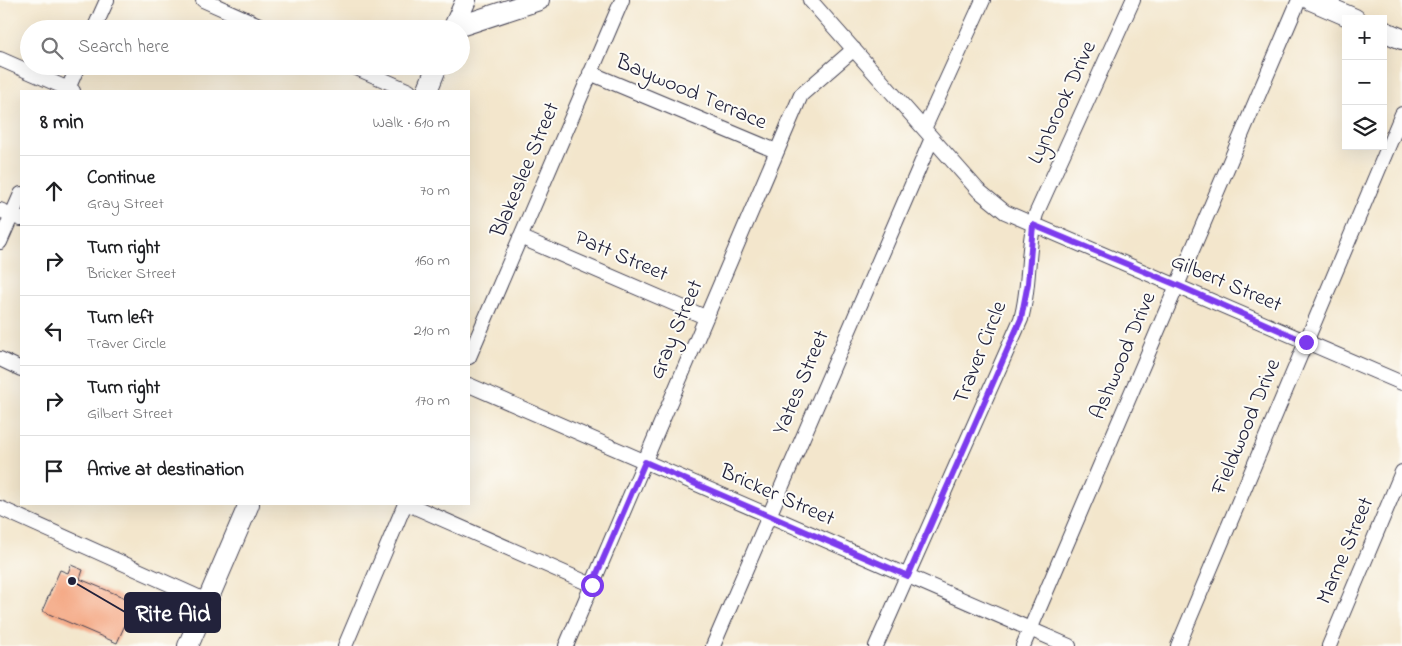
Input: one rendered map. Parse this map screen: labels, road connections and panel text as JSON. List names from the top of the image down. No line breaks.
{"streets":{"street":["Baywood Terrace","Lynbrook Drive","Blakeslee Street","Patt Street","Gilbert Street","Gray Street","Traver Circle","Ashwood Drive","Yates Street","Fieldwood Drive","Bricker Street","Marne Street"]},"crossings":[["Baywood Terrace","Blakeslee Street"],["Baywood Terrace","Gray Street"],["Lynbrook Drive","Gilbert Street"],["Lynbrook Drive","Traver Circle"],["Blakeslee Street","Patt Street"],["Patt Street","Gray Street"],["Gilbert Street","Traver Circle"],["Gilbert Street","Ashwood Drive"],["Gilbert Street","Fieldwood Drive"],["Gray Street","Bricker Street"],["Traver Circle","Bricker Street"],["Ashwood Drive","Bricker Street"],["Yates Street","Bricker Street"]],"places":["Rite Aid"],"page":{"map_buttons":["+","−"],"search":"Search here","heading":["8 min","Walk · 610 m"],"list":[["Continue","Gray Street","70 m"],["Turn right","Bricker Street","160 m"],["Turn left","Traver Circle","210 m"],["Turn right","Gilbert Street","170 m"],"Arrive at destination"]}}
